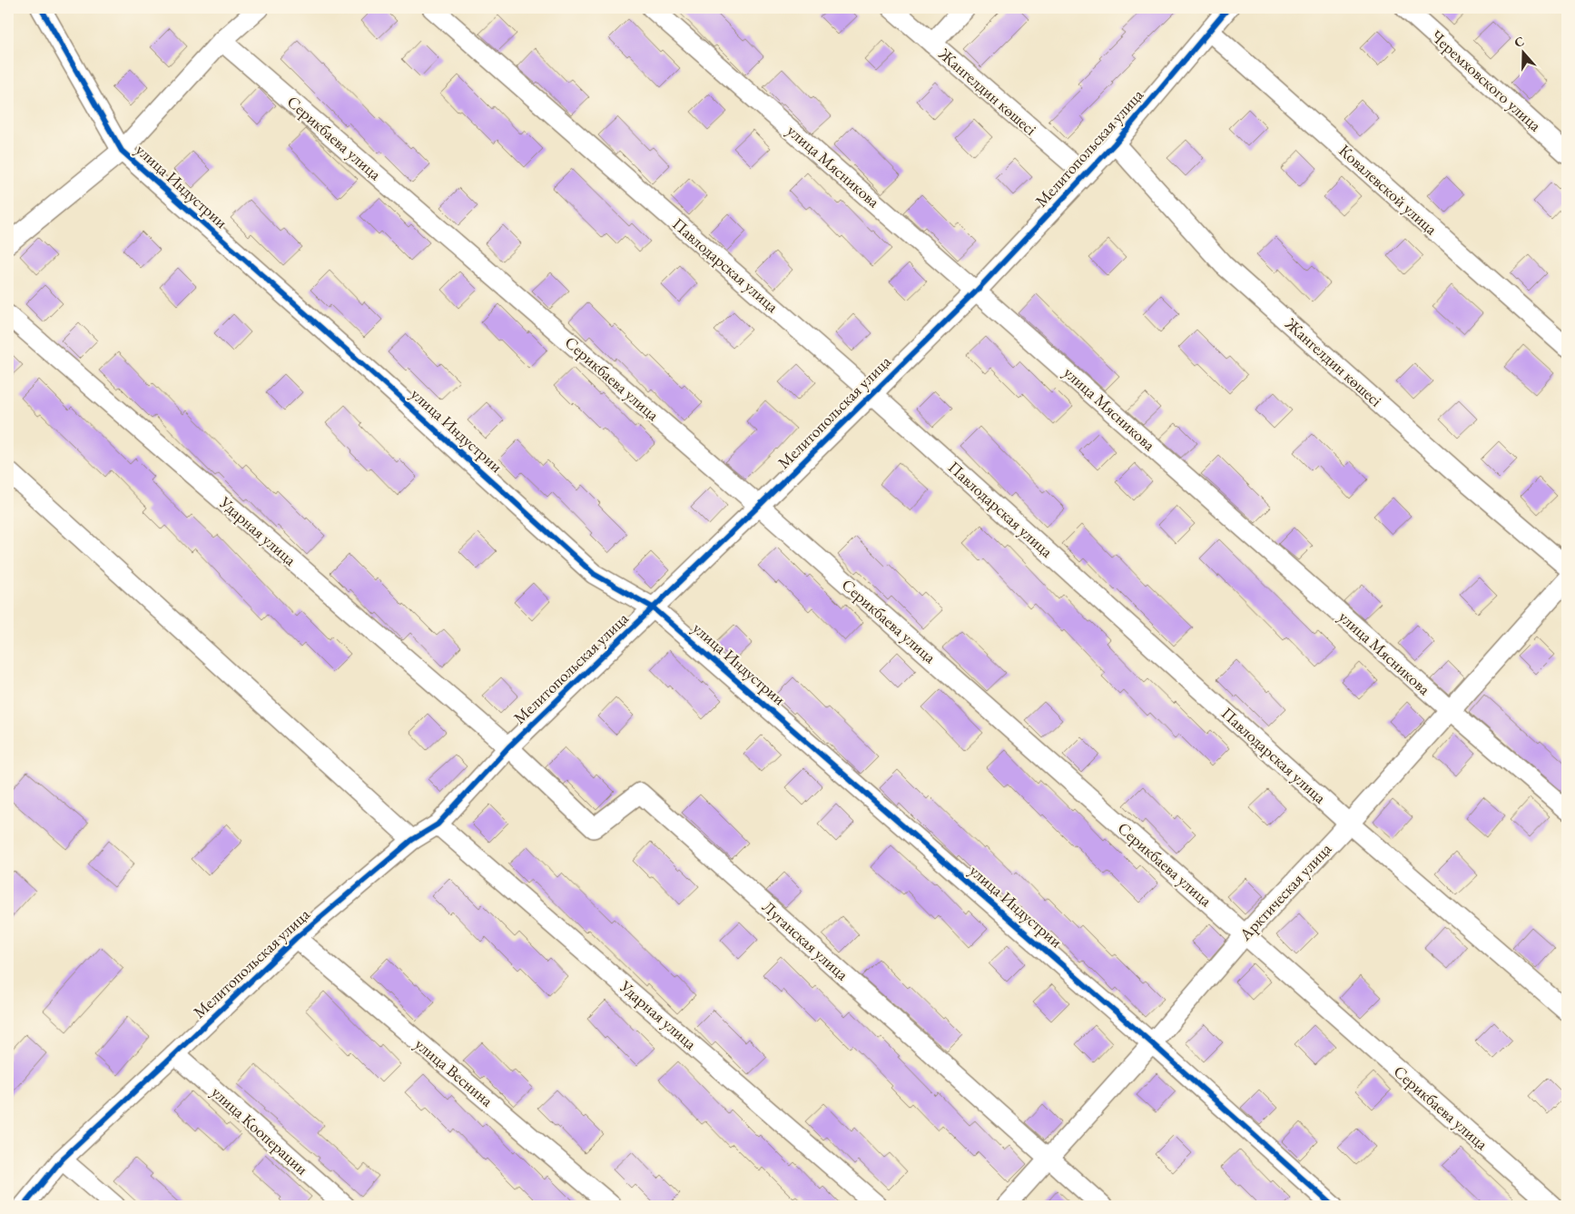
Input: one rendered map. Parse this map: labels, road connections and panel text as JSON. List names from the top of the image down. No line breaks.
{"streets":{"street":["Черемховского улица","Жангелдин көшесі","Серикбаева улица","Мелитопольская улица","улица Мясникова","улица Индустрии","Ковалевской улица","Павлодарская улица","Ударная улица","Арктическая улица","Луганская улица","улица Веснина","улица Кооперации"]},"crossings":[["Жангелдин көшесі","Мелитопольская улица"],["Серикбаева улица","Мелитопольская улица"],["Серикбаева улица","Арктическая улица"],["Мелитопольская улица","улица Мясникова"],["Мелитопольская улица","улица Индустрии"],["Мелитопольская улица","Ковалевской улица"],["Мелитопольская улица","Павлодарская улица"],["Мелитопольская улица","Ударная улица"],["Мелитопольская улица","Луганская улица"],["Мелитопольская улица","улица Веснина"],["Мелитопольская улица","улица Кооперации"],["улица Мясникова","Арктическая улица"],["улица Индустрии","Арктическая улица"],["Павлодарская улица","Арктическая улица"],["Ударная улица","Луганская улица"],["Арктическая улица","Луганская улица"]],"north":"top"}
